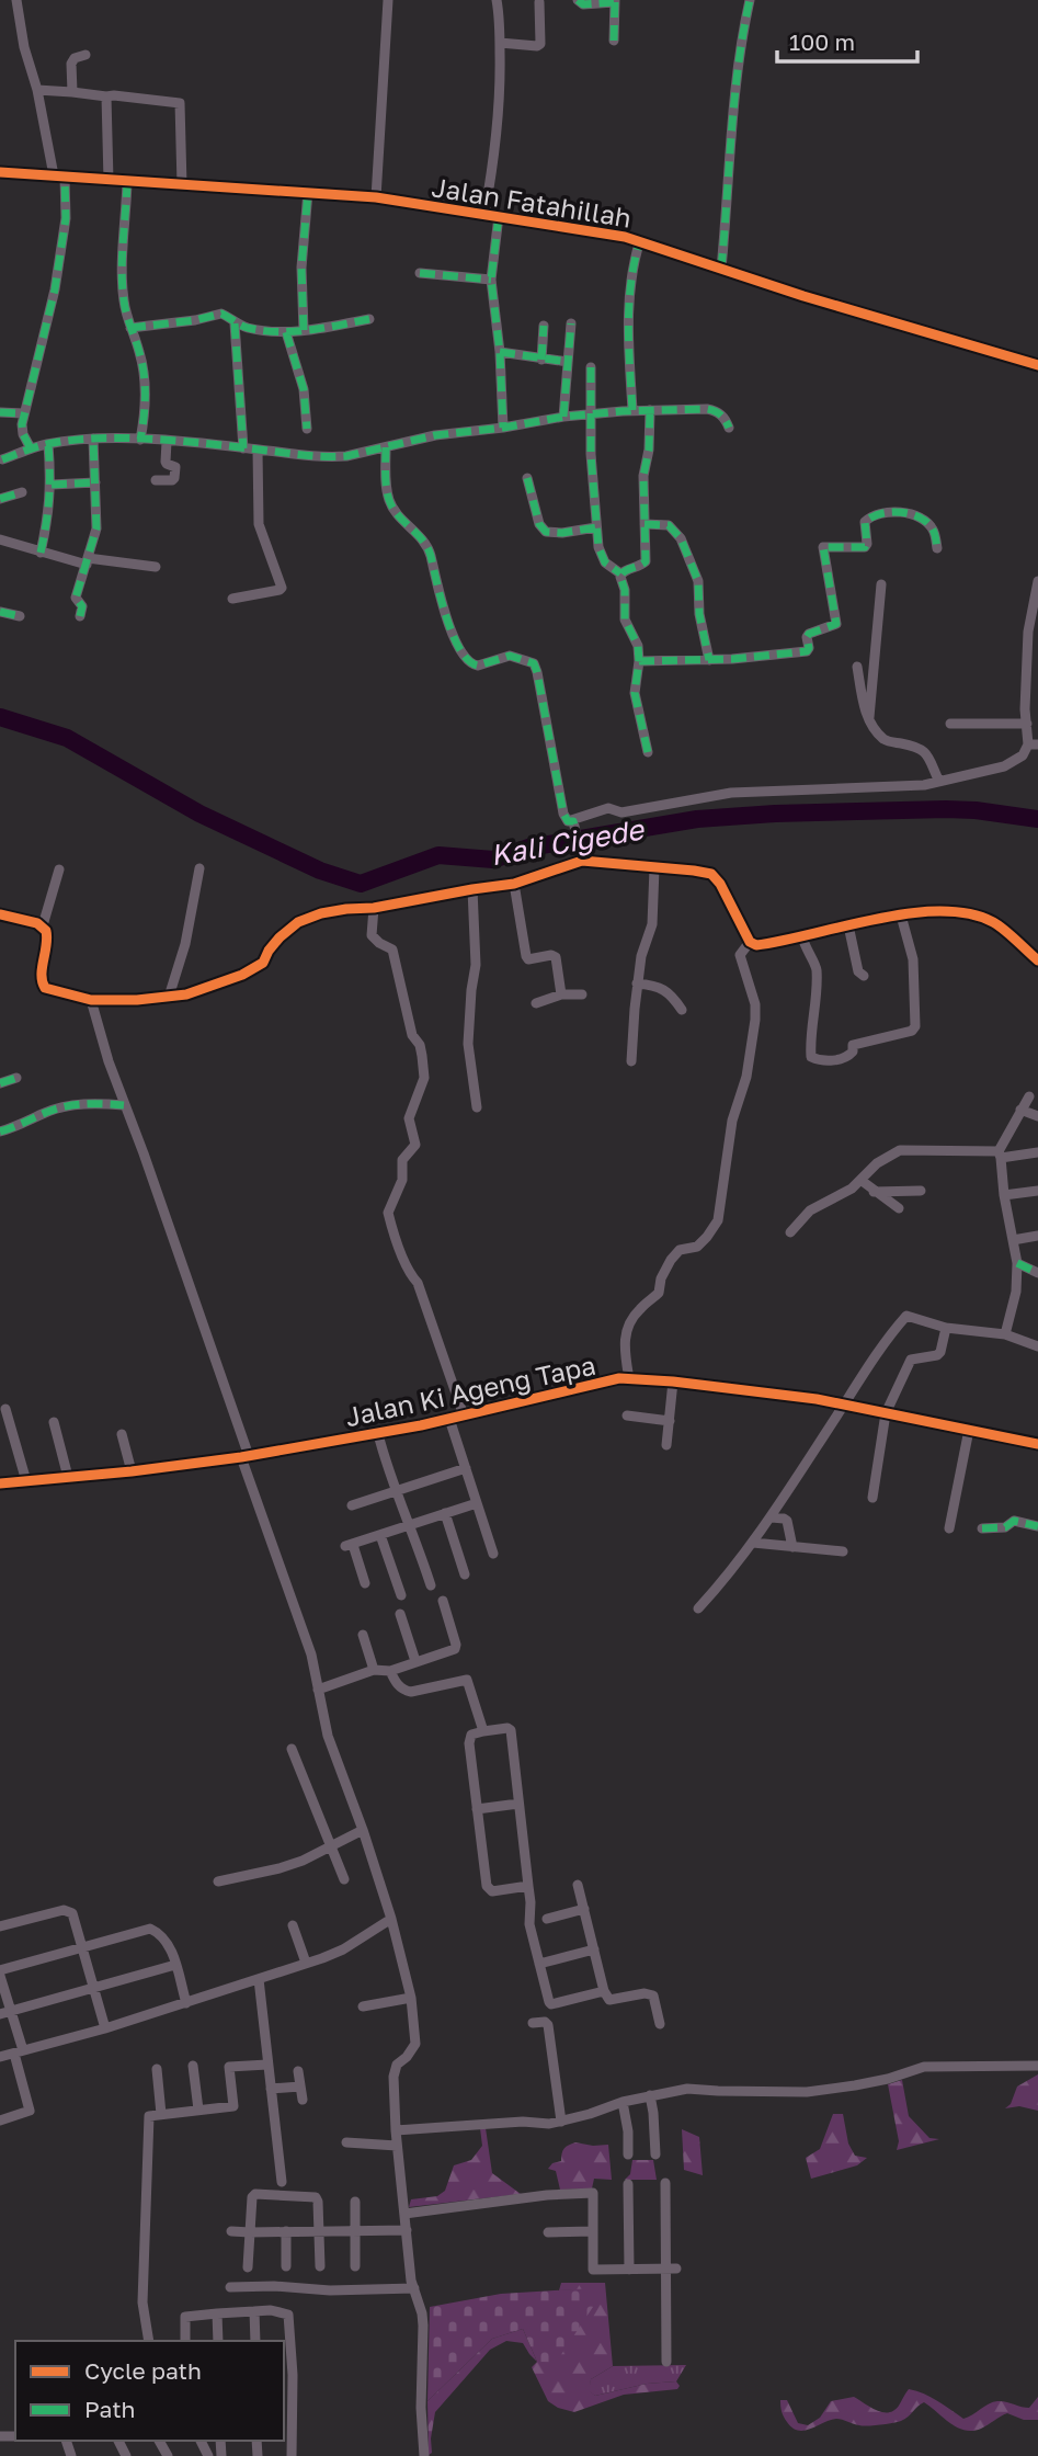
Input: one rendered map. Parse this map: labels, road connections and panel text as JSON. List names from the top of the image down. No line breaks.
{"streets":{"street":["Jalan Fatahillah","Jalan Ki Ageng Tapa"]},"water":["Kali Cigede"],"legend":["Cycle path","Path"],"scale_bar":"100 m"}
